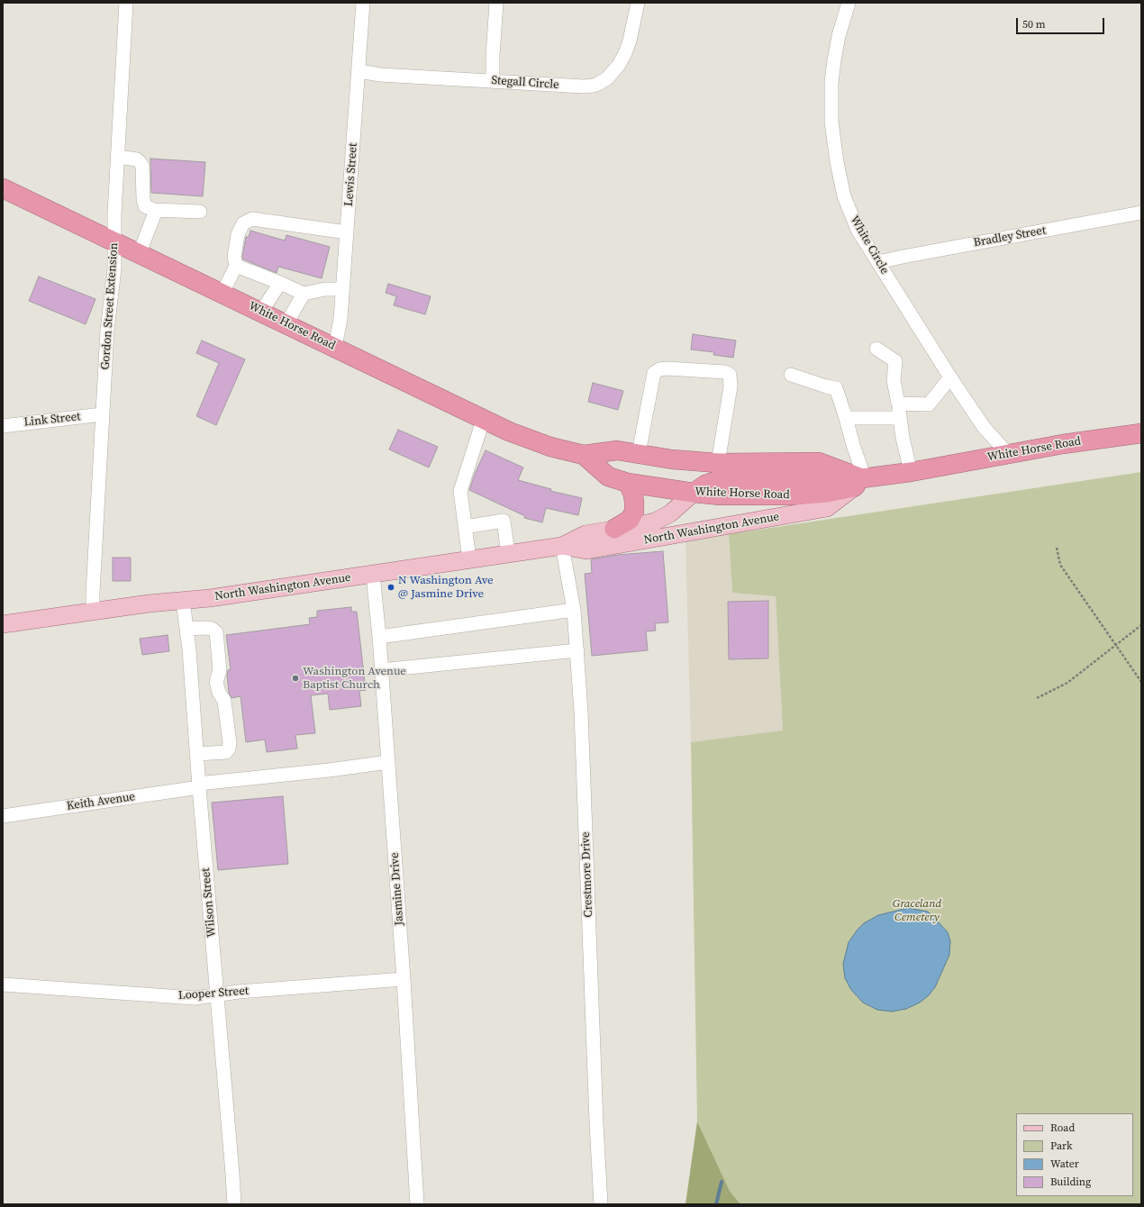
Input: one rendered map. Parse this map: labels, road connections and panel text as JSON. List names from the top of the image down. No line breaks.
{"streets":{"highway":["White Horse Road"],"main road":["North Washington Avenue"],"street":["Stegall Circle","Lewis Street","Bradley Street","White Circle","Gordon Street Extension","Link Street","Keith Avenue","Crestmore Drive","Jasmine Drive","Wilson Street","Looper Street"]},"crossings":[["Stegall Circle","Lewis Street"],["Lewis Street","White Horse Road"],["Bradley Street","White Circle"],["White Circle","White Horse Road"],["Gordon Street Extension","White Horse Road"],["Gordon Street Extension","Link Street"],["Gordon Street Extension","North Washington Avenue"],["White Horse Road","North Washington Avenue"],["North Washington Avenue","Crestmore Drive"],["North Washington Avenue","Jasmine Drive"],["North Washington Avenue","Wilson Street"],["Keith Avenue","Jasmine Drive"],["Keith Avenue","Wilson Street"],["Jasmine Drive","Looper Street"],["Wilson Street","Looper Street"]],"parks":["Graceland Cemetery"],"places":["N Washington Ave @ Jasmine Drive","Washington Avenue Baptist Church"],"legend":["Road","Park","Water","Building"],"scale_bar":"50 m"}
